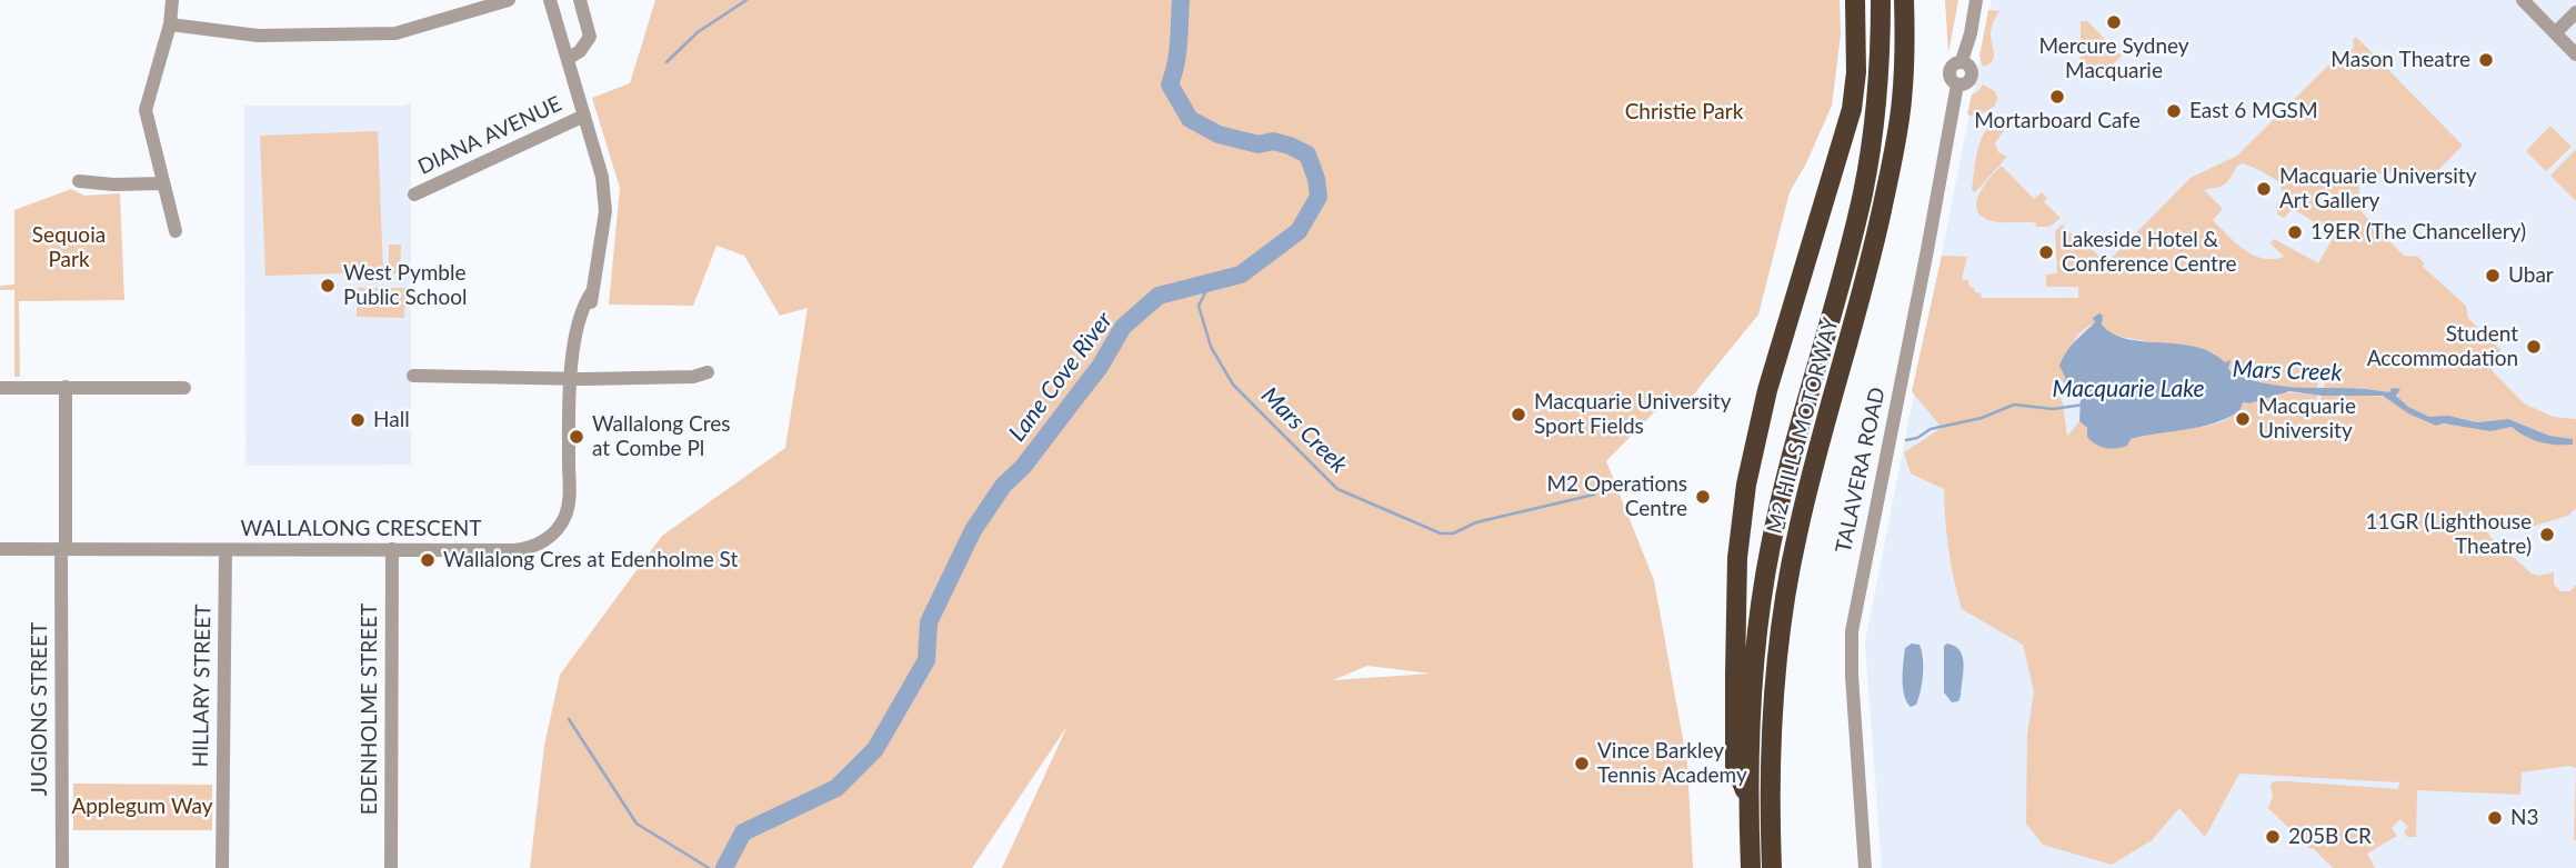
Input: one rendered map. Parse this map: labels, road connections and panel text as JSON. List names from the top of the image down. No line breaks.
{"streets":{"highway":["M2 HILLS MOTORWAY"],"street":["DIANA AVENUE","TALAVERA ROAD","WALLALONG CRESCENT","HILLARY STREET","JUGIONG STREET","EDENHOLME STREET"]},"crossings":[["DIANA AVENUE","WALLALONG CRESCENT"],["WALLALONG CRESCENT","HILLARY STREET"],["WALLALONG CRESCENT","JUGIONG STREET"],["WALLALONG CRESCENT","EDENHOLME STREET"]],"water":["Mars Creek","Lane Cove River","Macquarie Lake"],"parks":["Christie Park","Sequoia Park","Applegum Way"],"places":["Mercure Sydney Macquarie","Mason Theatre","Mortarboard Cafe","East 6 MGSM","Macquarie University Art Gallery","19ER (The Chancellery)","Lakeside Hotel & Conference Centre","Ubar","West Pymble Public School","Student Accommodation","Macquarie University Sport Fields","Macquarie University","Hall","Wallalong Cres at Combe Pl","M2 Operations Centre","11GR (Lighthouse Theatre)","Wallalong Cres at Edenholme St","Vince Barkley Tennis Academy","N3","205B CR"]}
